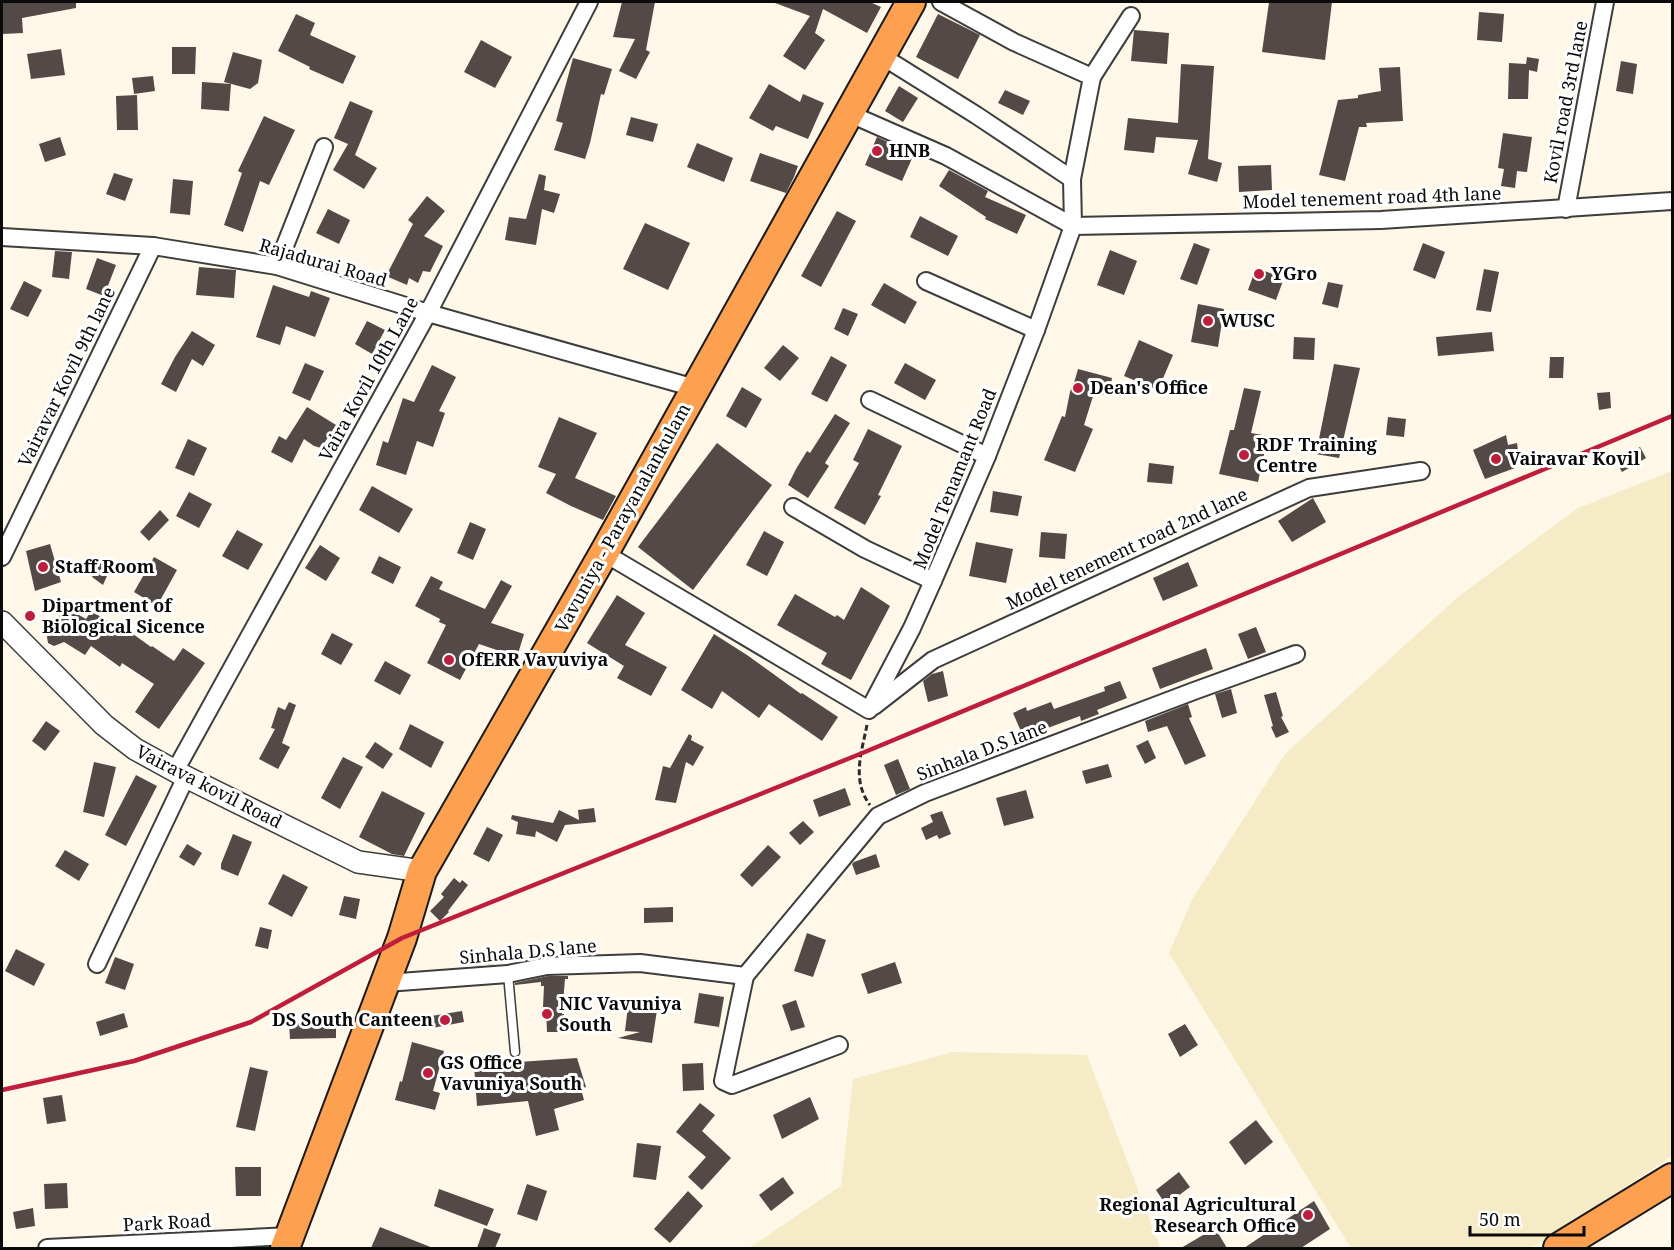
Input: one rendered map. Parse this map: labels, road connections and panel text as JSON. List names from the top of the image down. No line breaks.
{"streets":{"highway":["Vavuniya - Parayanalankulam"],"street":["Kovil road 3rd lane","Model tenement road 4th lane","Rajadurai Road","Vairavar Kovil 9th lane","Vaira Kovil 10th Lane","Model Tenamant Road","Model tenement road 2nd lane","Sinhala D.S lane","Vairava kovil Road","Park Road"]},"crossings":[["Kovil road 3rd lane","Model tenement road 4th lane"],["Model tenement road 4th lane","Model Tenamant Road"],["Rajadurai Road","Vairavar Kovil 9th lane"],["Rajadurai Road","Vaira Kovil 10th Lane"],["Rajadurai Road","Vavuniya - Parayanalankulam"],["Vaira Kovil 10th Lane","Vairava kovil Road"],["Model Tenamant Road","Model tenement road 2nd lane"],["Vavuniya - Parayanalankulam","Sinhala D.S lane"],["Vavuniya - Parayanalankulam","Vairava kovil Road"],["Vavuniya - Parayanalankulam","Park Road"]],"places":["HNB","YGro","WUSC","Dean's Office","RDF Training Centre","Vairavar Kovil","Staff Room","Dipartment of Biological Sicence","OfERR Vavuviya","NIC Vavuniya South","DS South Canteen","GS Office Vavuniya South","Regional Agricultural Research Office"],"scale_bar":"50 m"}
